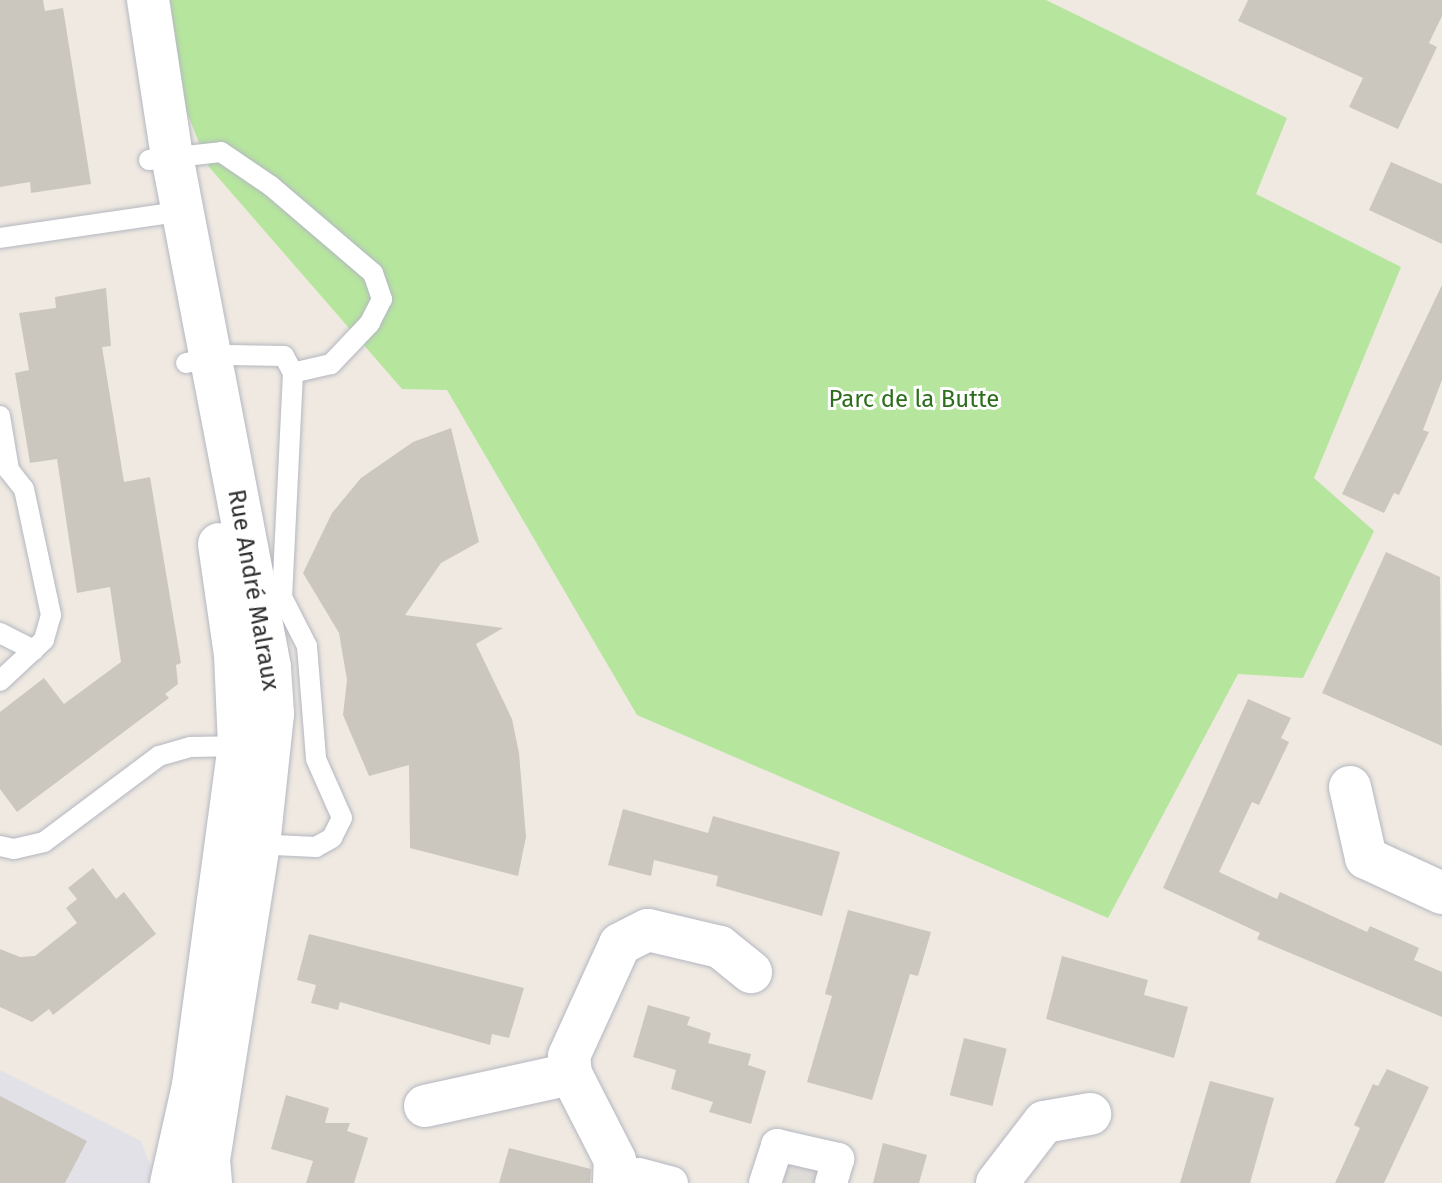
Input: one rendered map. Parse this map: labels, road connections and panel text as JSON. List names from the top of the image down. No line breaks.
{"streets":{"street":["Rue André Malraux"]},"parks":["Parc de la Butte"]}
